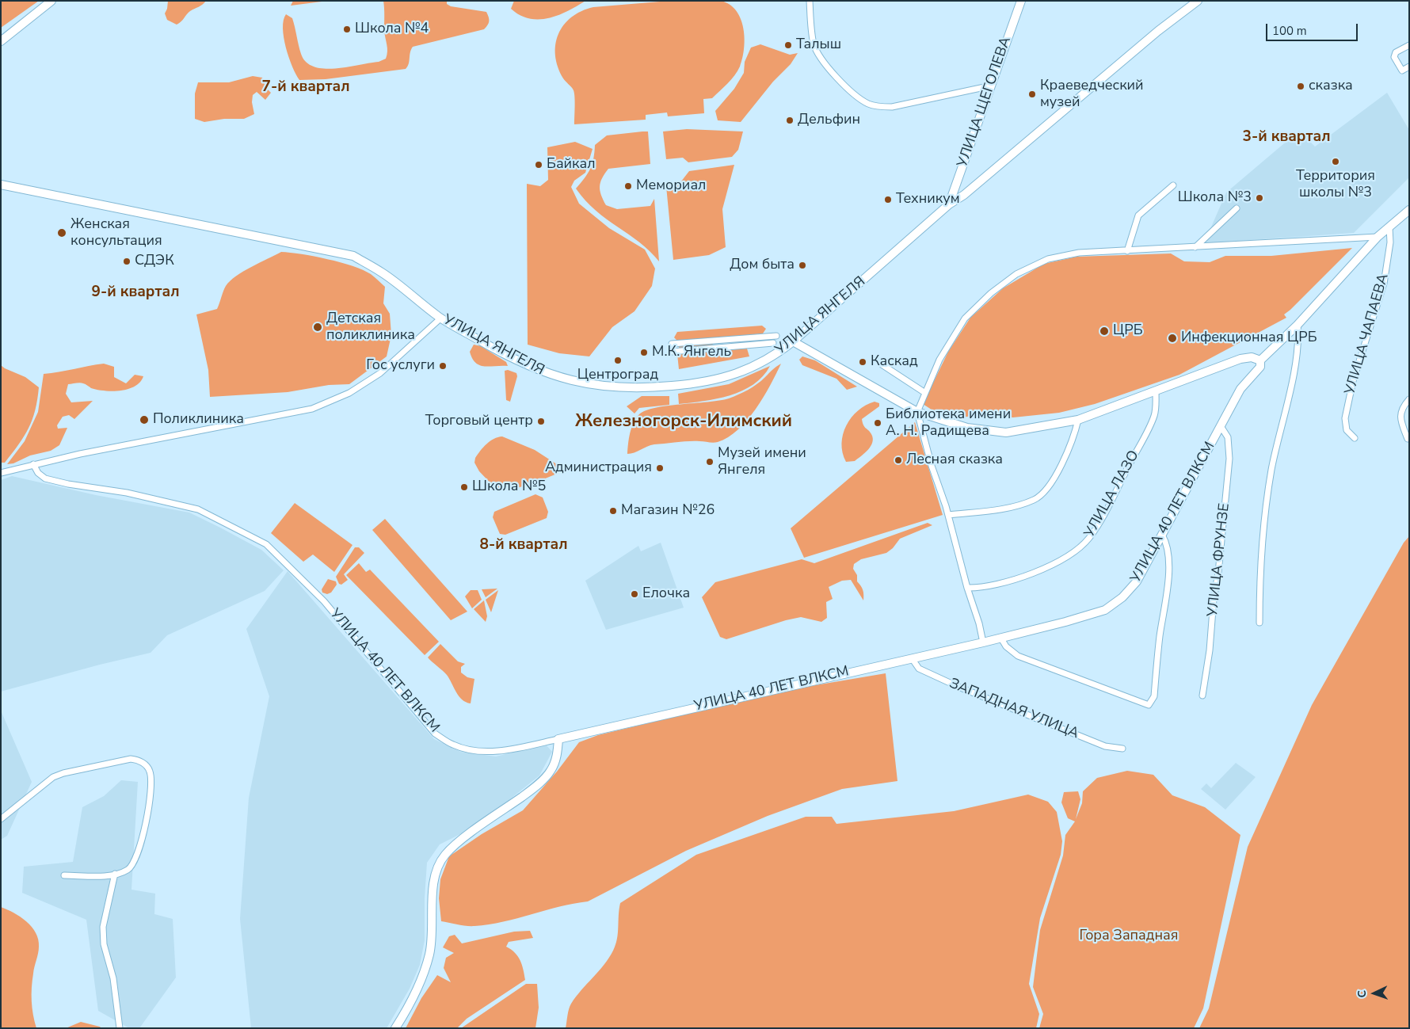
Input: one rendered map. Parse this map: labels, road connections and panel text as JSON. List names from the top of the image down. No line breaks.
{"streets":{"street":["УЛИЦА ЩЕГОЛЕВА","УЛИЦА ЯНГЕЛЯ","УЛИЦА ЧАПАЕВА","УЛИЦА ЛАЗО","УЛИЦА 40 ЛЕТ ВЛКСМ","УЛИЦА ФРУНЗЕ","ЗАПАДНАЯ УЛИЦА"]},"crossings":[["УЛИЦА ЩЕГОЛЕВА","УЛИЦА ЯНГЕЛЯ"],["УЛИЦА ЧАПАЕВА","УЛИЦА 40 ЛЕТ ВЛКСМ"],["УЛИЦА 40 ЛЕТ ВЛКСМ","УЛИЦА ФРУНЗЕ"],["УЛИЦА 40 ЛЕТ ВЛКСМ","ЗАПАДНАЯ УЛИЦА"]],"districts":["7-й квартал","3-й квартал","9-й квартал","Железногорск-Илимский","8-й квартал"],"parks":["Гора Западная"],"places":["Школа №4","Талыш","сказка","Краеведческий музей","Дельфин","Территория школы №3","Байкал","Мемориал","Школа №3","Техникум","Женская консультация","СДЭК","Дом быта","Детская поликлиника","ЦРБ","Инфекционная ЦРБ","М.К. Янгель","Центроград","Каскад","Гос услуги","Поликлиника","Торговый центр","Библиотека имени А. Н. Радищева","Лесная сказка","Музей имени Янгеля","Администрация","Школа №5","Магазин №26","Елочка"],"scale_bar":"100 m","north":"left"}
